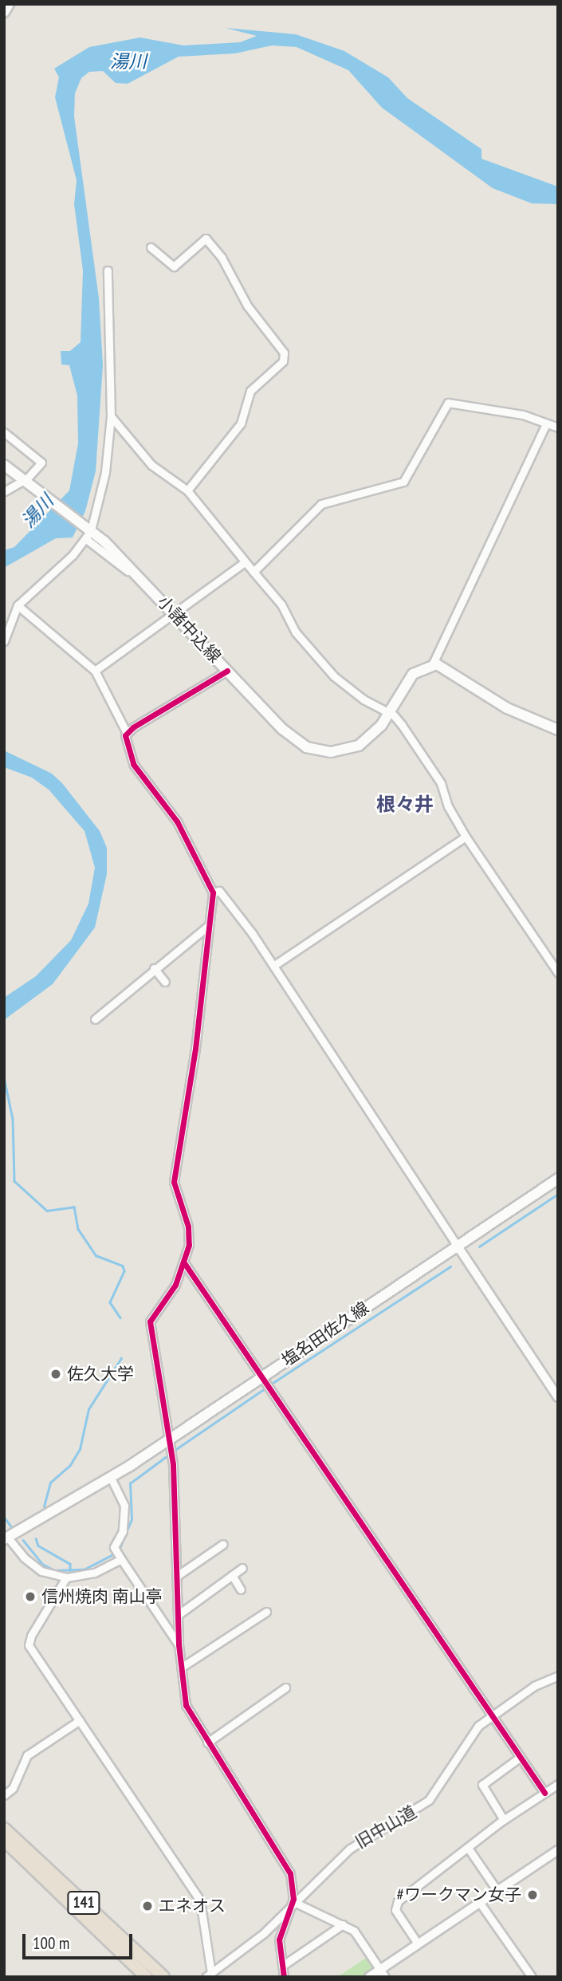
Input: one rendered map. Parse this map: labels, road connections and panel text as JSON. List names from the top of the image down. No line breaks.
{"streets":{"highway":["141"],"main road":["小諸中込線","塩名田佐久線"],"street":["旧中山道"]},"districts":["根々井"],"water":["湯川"],"places":["佐久大学","信州焼肉 南山亭","#ワークマン女子","エネオス"],"scale_bar":"100 m"}
